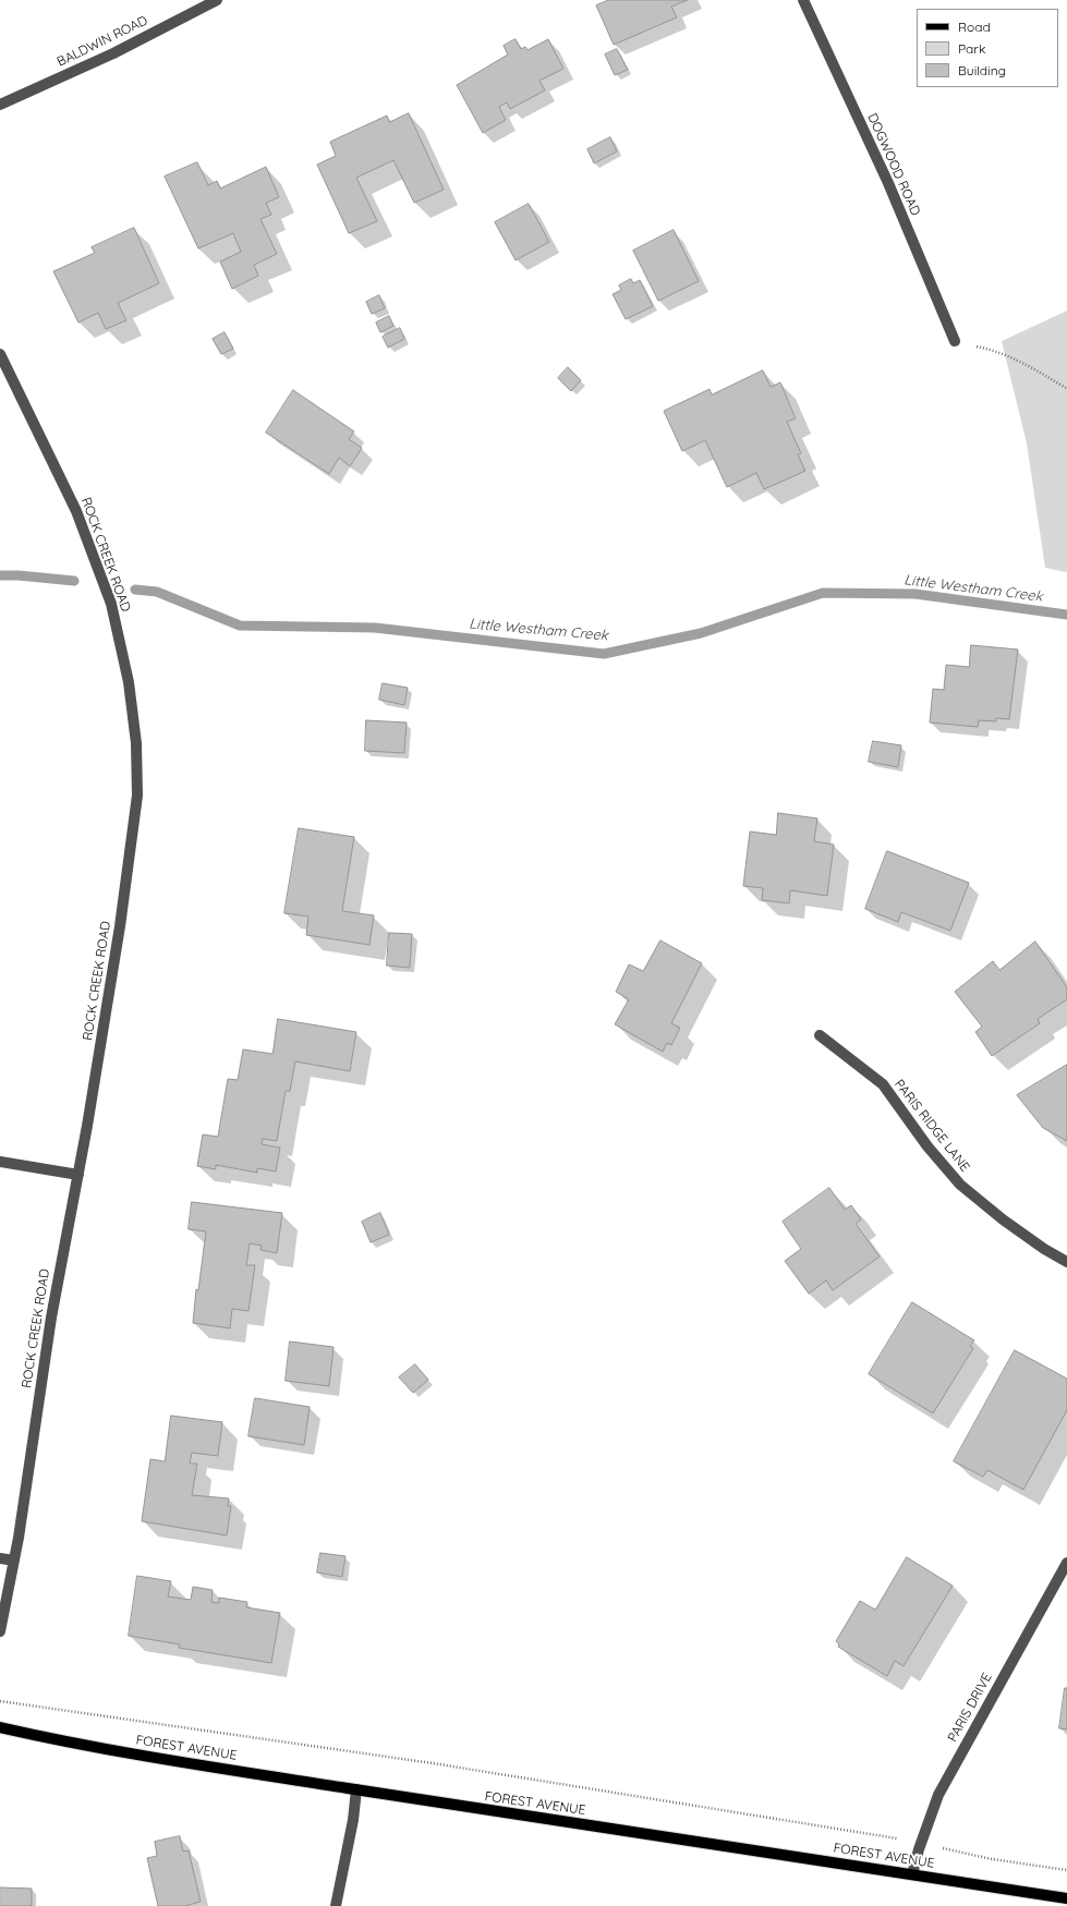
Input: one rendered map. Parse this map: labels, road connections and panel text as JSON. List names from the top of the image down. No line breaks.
{"streets":{"main road":["FOREST AVENUE"],"street":["BALDWIN ROAD","DOGWOOD ROAD","ROCK CREEK ROAD","PARIS RIDGE LANE","PARIS DRIVE"]},"crossings":[["PARIS DRIVE","FOREST AVENUE"]],"water":["Little Westham Creek"],"legend":["Road","Park","Building"]}
